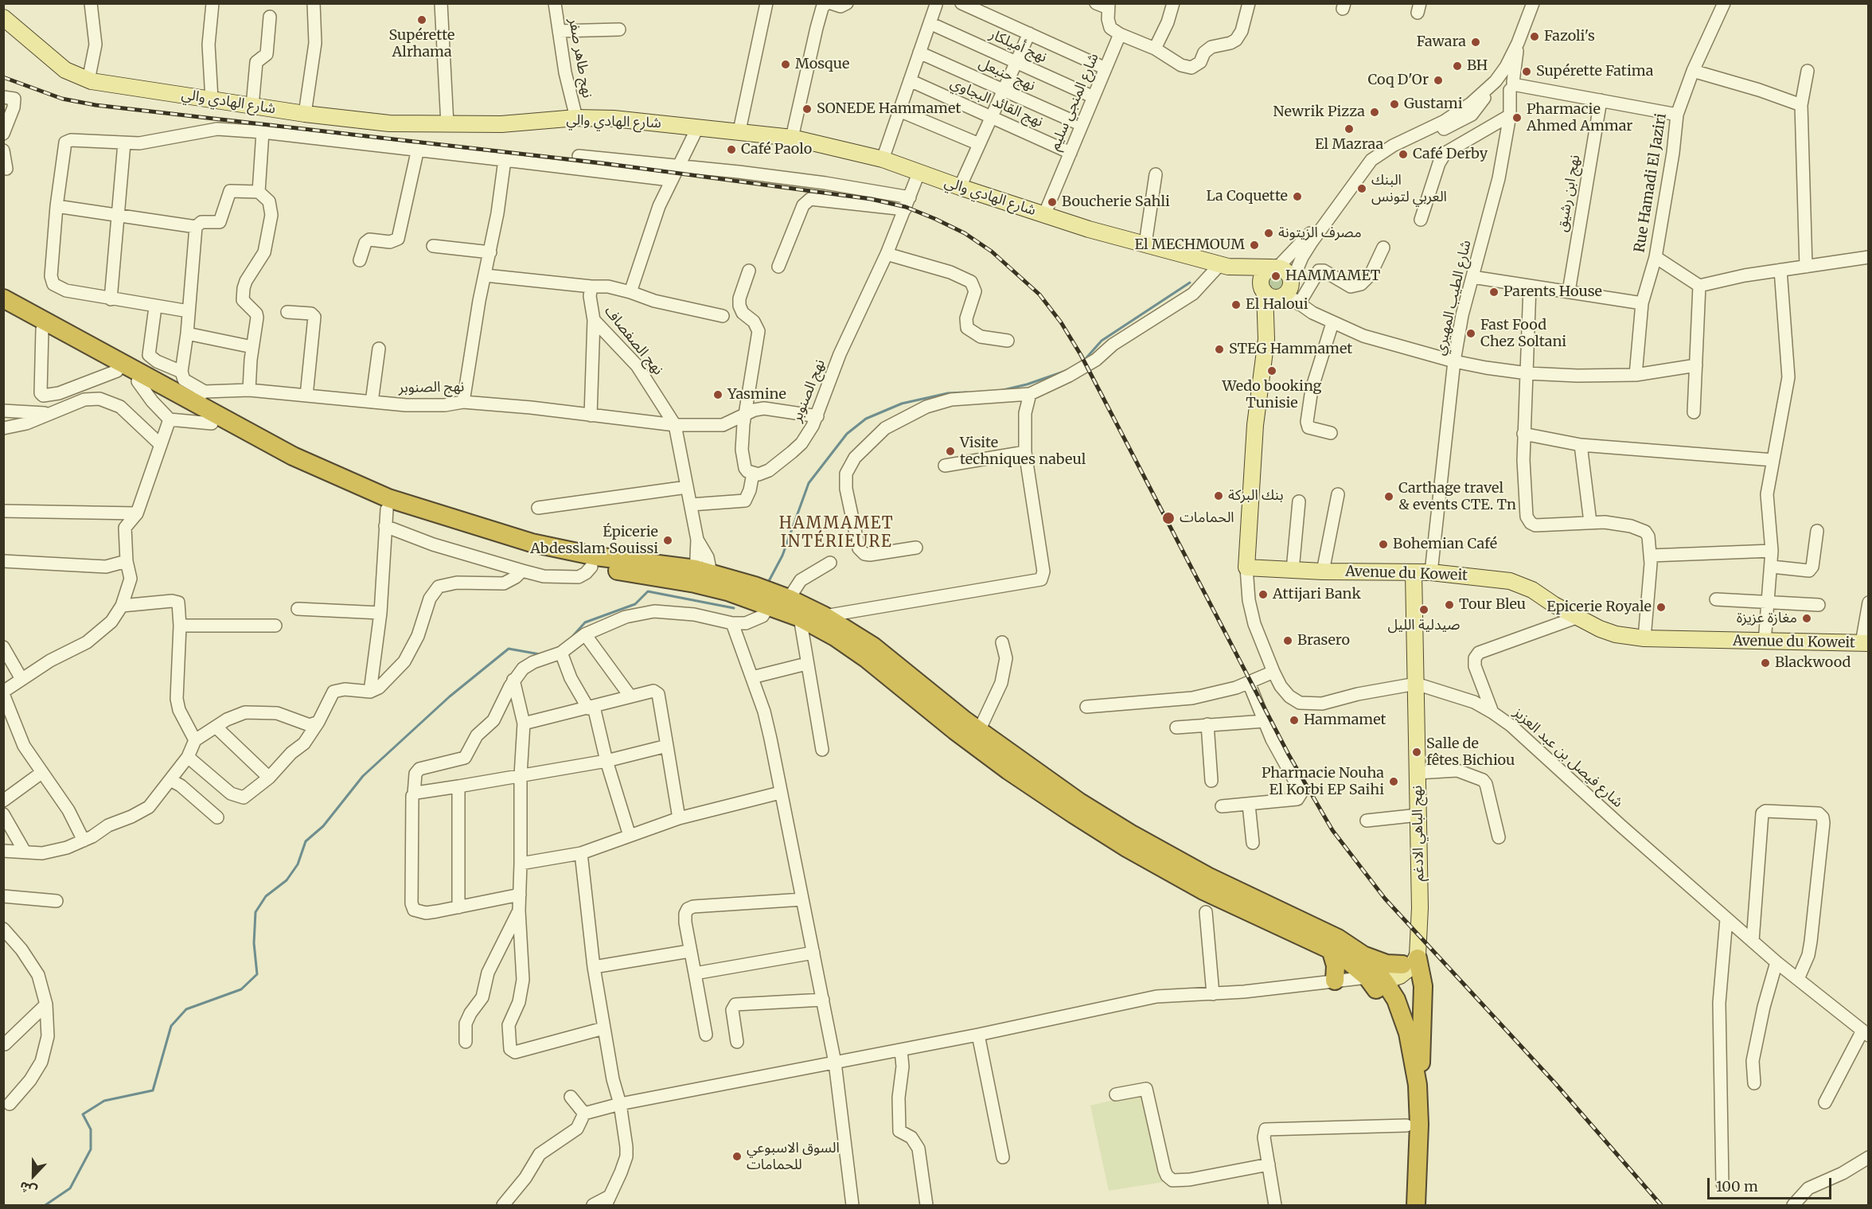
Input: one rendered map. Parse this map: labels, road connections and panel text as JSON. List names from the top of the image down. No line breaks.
{"streets":{"main road":["شارع الهادي والي","Avenue du Koweit","نهج الباهي الادغم"],"street":["نهج أميلكار","نهج طاهر صفر","نهج حنبعل","شارع المنجي سليم","نهج القائد البجاوي","Rue Hamadi El Jaziri","نهج ابن رشيق","شارع الطيب المهيري","نهج الصفصاف","نهج الصنوبر","شارع فيصل بن عبد العزيز"]},"crossings":[["نهج أميلكار","شارع المنجي سليم"],["نهج طاهر صفر","شارع الهادي والي"],["نهج حنبعل","شارع المنجي سليم"],["شارع الهادي والي","شارع المنجي سليم"],["شارع الهادي والي","نهج الصفصاف"],["شارع الهادي والي","نهج الصنوبر"],["شارع المنجي سليم","نهج القائد البجاوي"],["شارع الطيب المهيري","Avenue du Koweit"],["نهج الصفصاف","نهج الصنوبر"],["Avenue du Koweit","شارع فيصل بن عبد العزيز"],["Avenue du Koweit","نهج الباهي الادغم"],["شارع فيصل بن عبد العزيز","نهج الباهي الادغم"]],"districts":["HAMMAMET INTÉRIEURE"],"places":["Supérette Alrhama","Fazoli's","Fawara","Mosque","BH","Supérette Fatima","Coq D'Or","Gustami","SONEDE Hammamet","Newrik Pizza","Pharmacie Ahmed Ammar","El Mazraa","Café Paolo","Café Derby","البنك العربي لتونس","La Coquette","Boucherie Sahli","مصرف الزيتونة","El MECHMOUM","HAMMAMET","Parents House","El Haloui","Fast Food Chez Soltani","STEG Hammamet","Wedo booking Tunisie","Yasmine","Visite techniques nabeul","بنك البركة","Carthage travel & events CTE. Tn","الحمامات","Épicerie Abdesslam Souissi","Bohemian Café","Attijari Bank","Tour Bleu","Epicerie Royale","صيدلية الليل","مغازة عزيزة","Brasero","Blackwood","Hammamet","Salle de fêtes Bichiou","Pharmacie Nouha El Korbi EP Saihi","السوق الاسبوعي للحمامات"],"scale_bar":"100 m","north":"bottom"}
